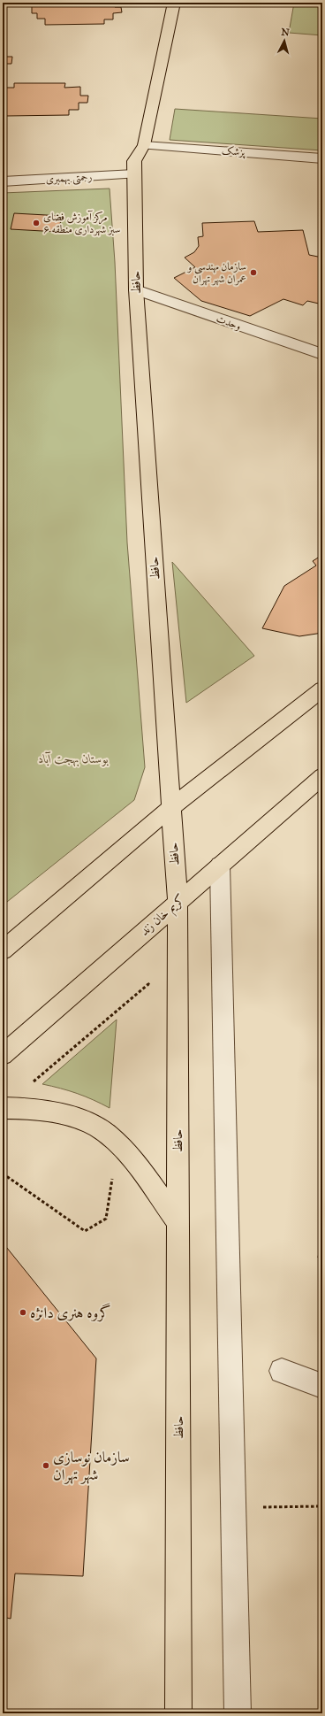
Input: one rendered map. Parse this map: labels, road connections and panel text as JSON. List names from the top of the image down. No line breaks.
{"streets":{"main road":["حافظ","کریم خان زند"],"street":["پزشک","رحمتی بهمبری","وحدت"]},"crossings":[["رحمتی بهمبری","حافظ"],["حافظ","وحدت"],["حافظ","کریم خان زند"]],"parks":["بوستان بهجت آباد"],"places":["مرکز آموزش فضای سبز شهرداری منطقه ۶","سازمان مهندسی و عمران شهر تهران","گروه هنری دانژه","سازمان نوسازی شهر تهران"],"north":"top"}
